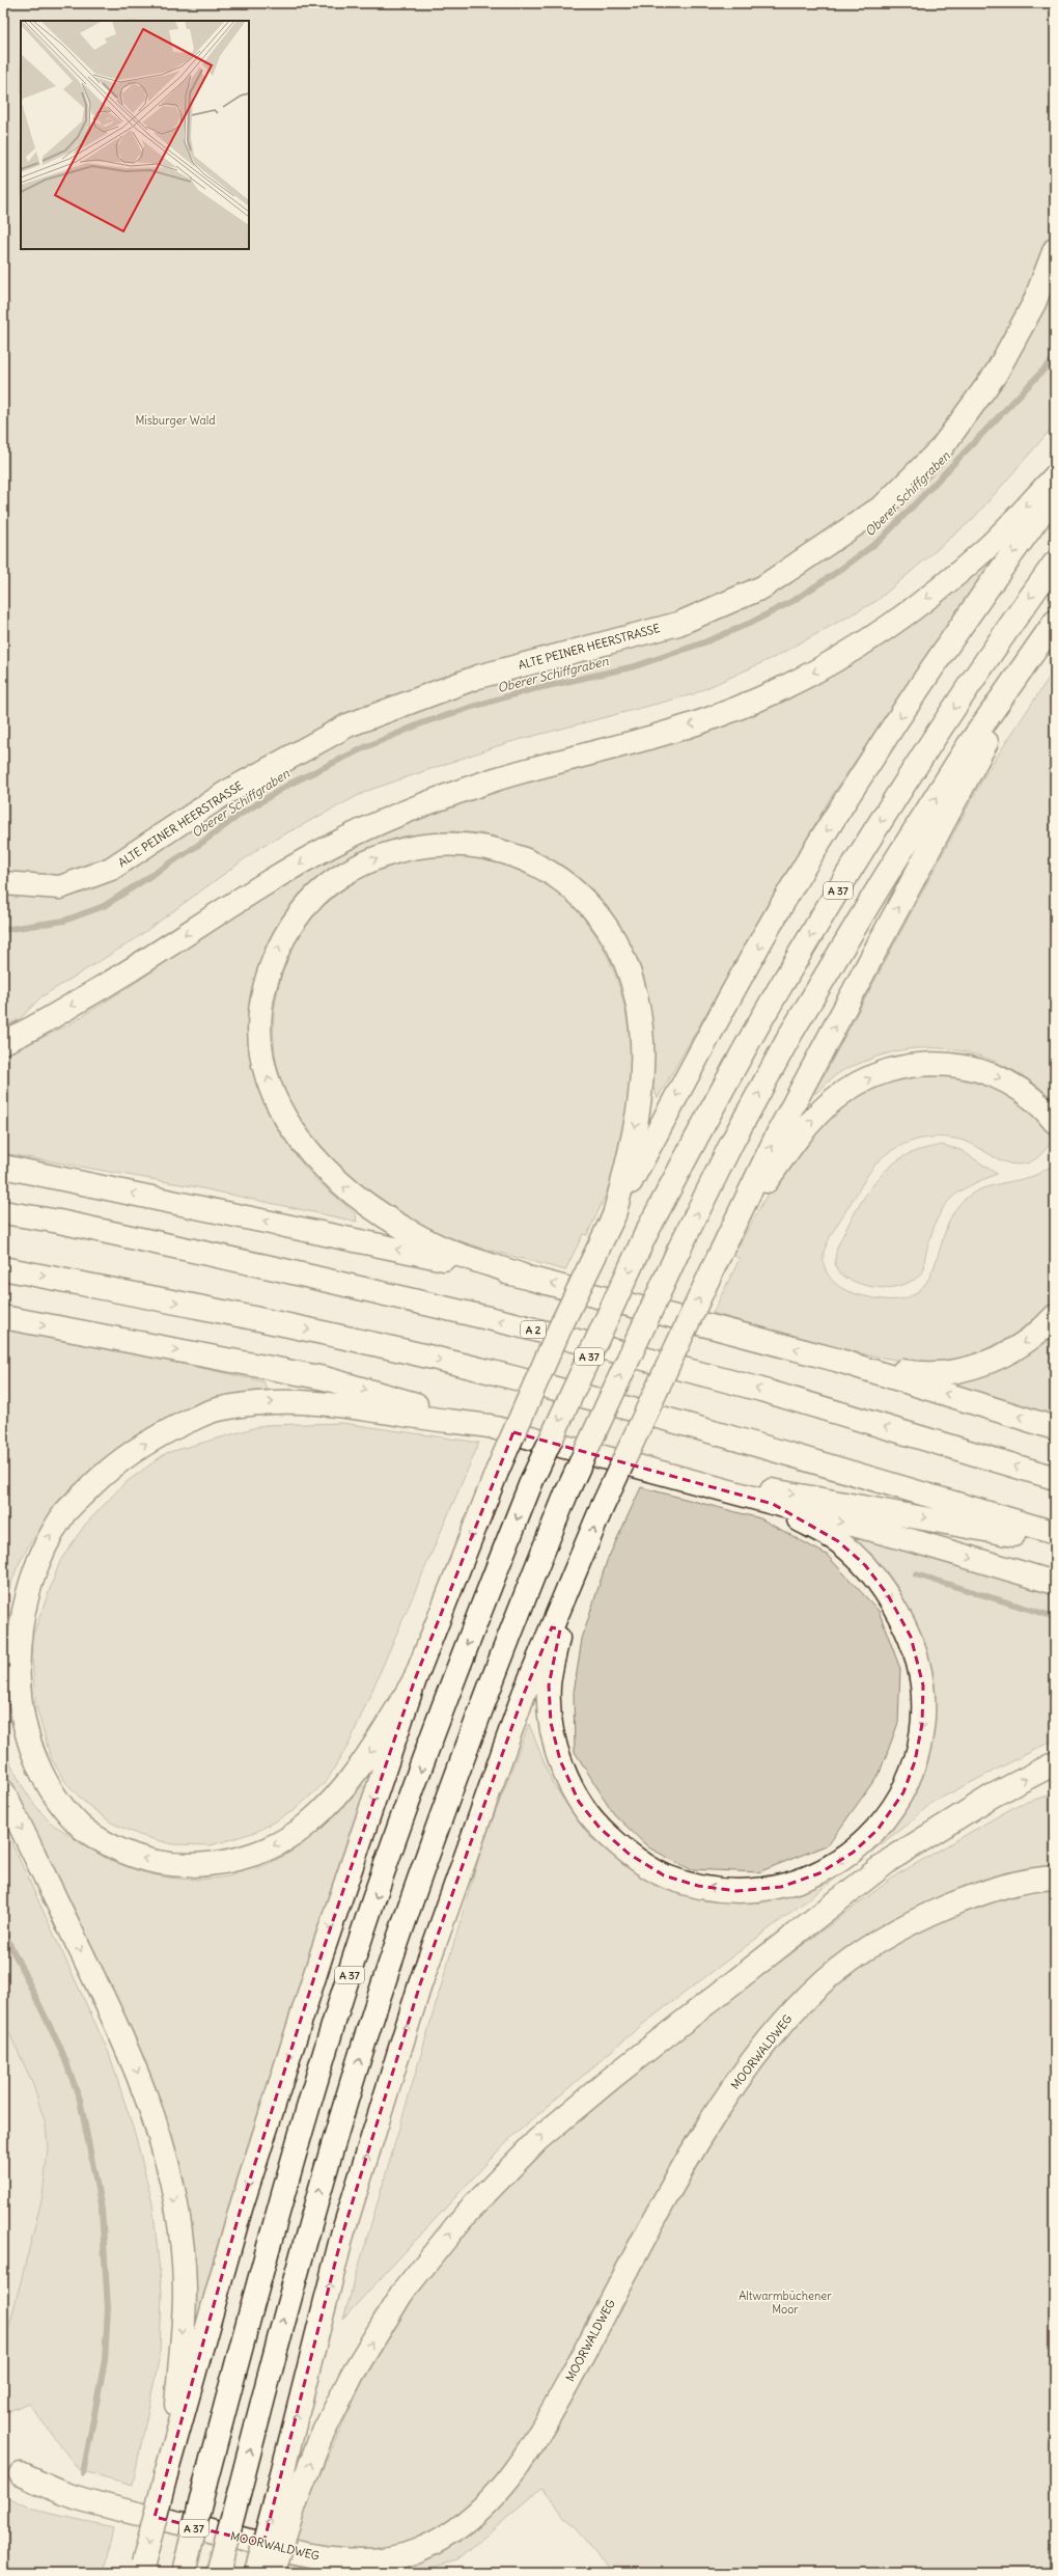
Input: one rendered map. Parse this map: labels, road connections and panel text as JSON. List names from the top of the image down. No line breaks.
{"streets":{"main road":["ALTE PEINER HEERSTRASSE","A 37","A 2","MOORWALDWEG"]},"water":["Oberer Schiffgraben"],"parks":["Misburger Wald","Altwarmbüchener Moor"]}
